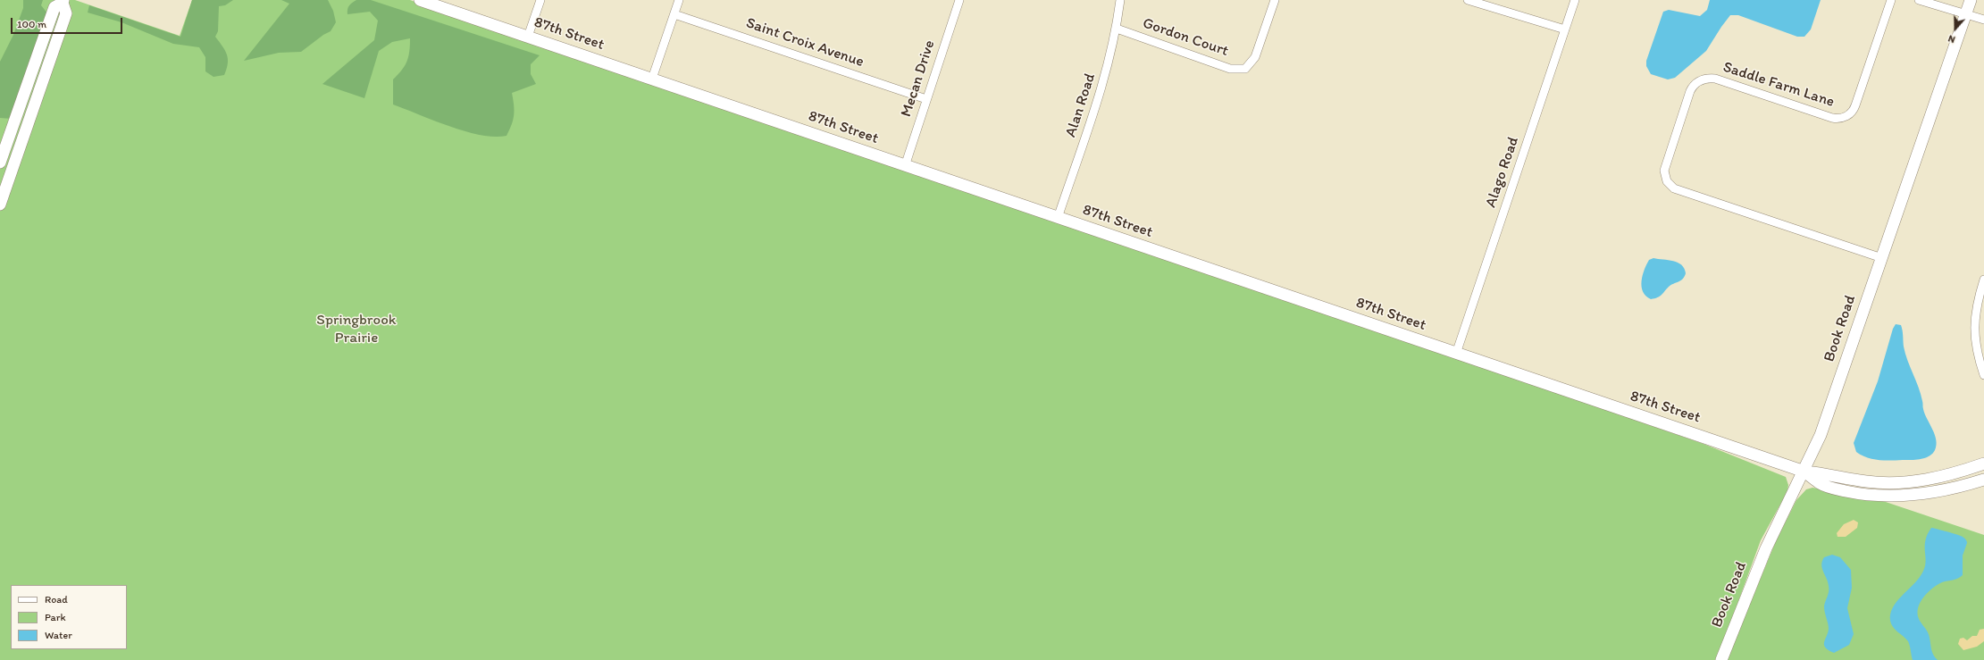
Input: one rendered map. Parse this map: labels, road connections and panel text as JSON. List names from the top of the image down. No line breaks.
{"streets":{"street":["87th Street","Gordon Court","Saint Croix Avenue","Mecan Drive","Saddle Farm Lane","Alan Road","Alago Road","Book Road"]},"crossings":[["87th Street","Mecan Drive"],["87th Street","Alan Road"],["87th Street","Alago Road"],["87th Street","Book Road"],["Gordon Court","Alan Road"],["Saint Croix Avenue","Mecan Drive"],["Saddle Farm Lane","Book Road"]],"parks":["Springbrook Prairie"],"legend":["Road","Park","Water"],"scale_bar":"100 m","north":"bottom"}
